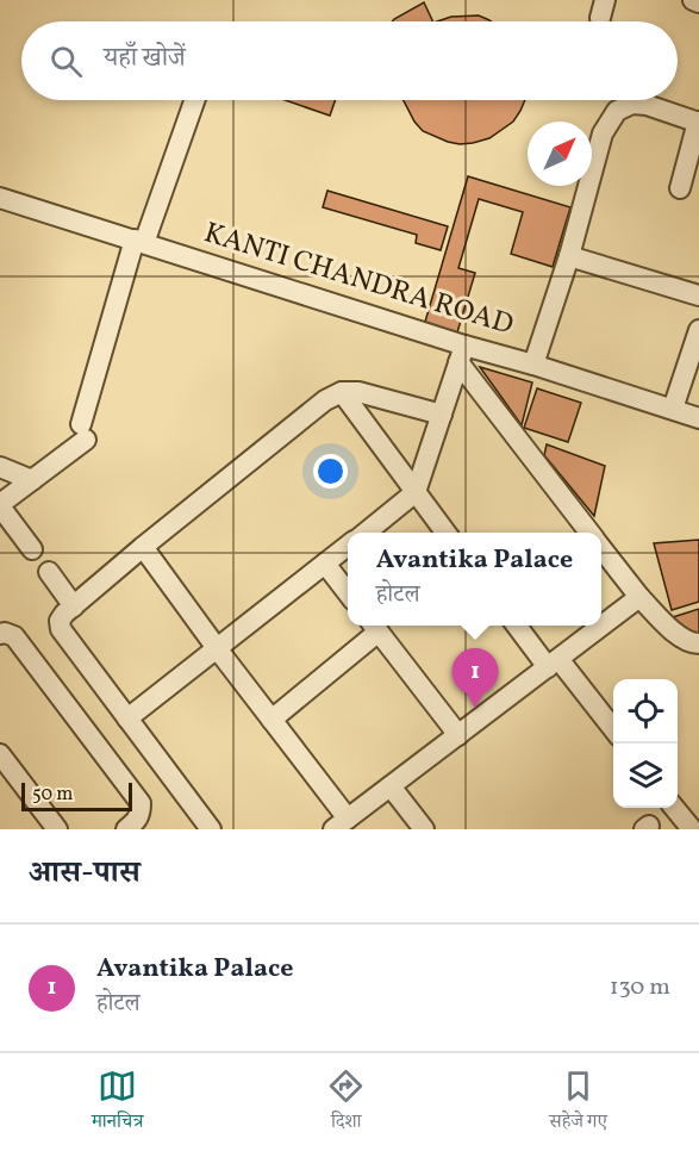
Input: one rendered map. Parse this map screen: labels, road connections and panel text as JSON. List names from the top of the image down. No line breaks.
{"streets":{"street":["KANTI CHANDRA ROAD"]},"scale_bar":"50 m","north":"top right","page":{"search":"यहाँ खोजें","popup":["Avantika Palace","होटल"],"pins":"1","scale":"50 m","heading":"आस-पास","list":[{"mark":"1","name":"Avantika Palace","note":"होटल","value":"130 m"}],"nav":["मानचित्र","दिशा","सहेजे गए"]}}
